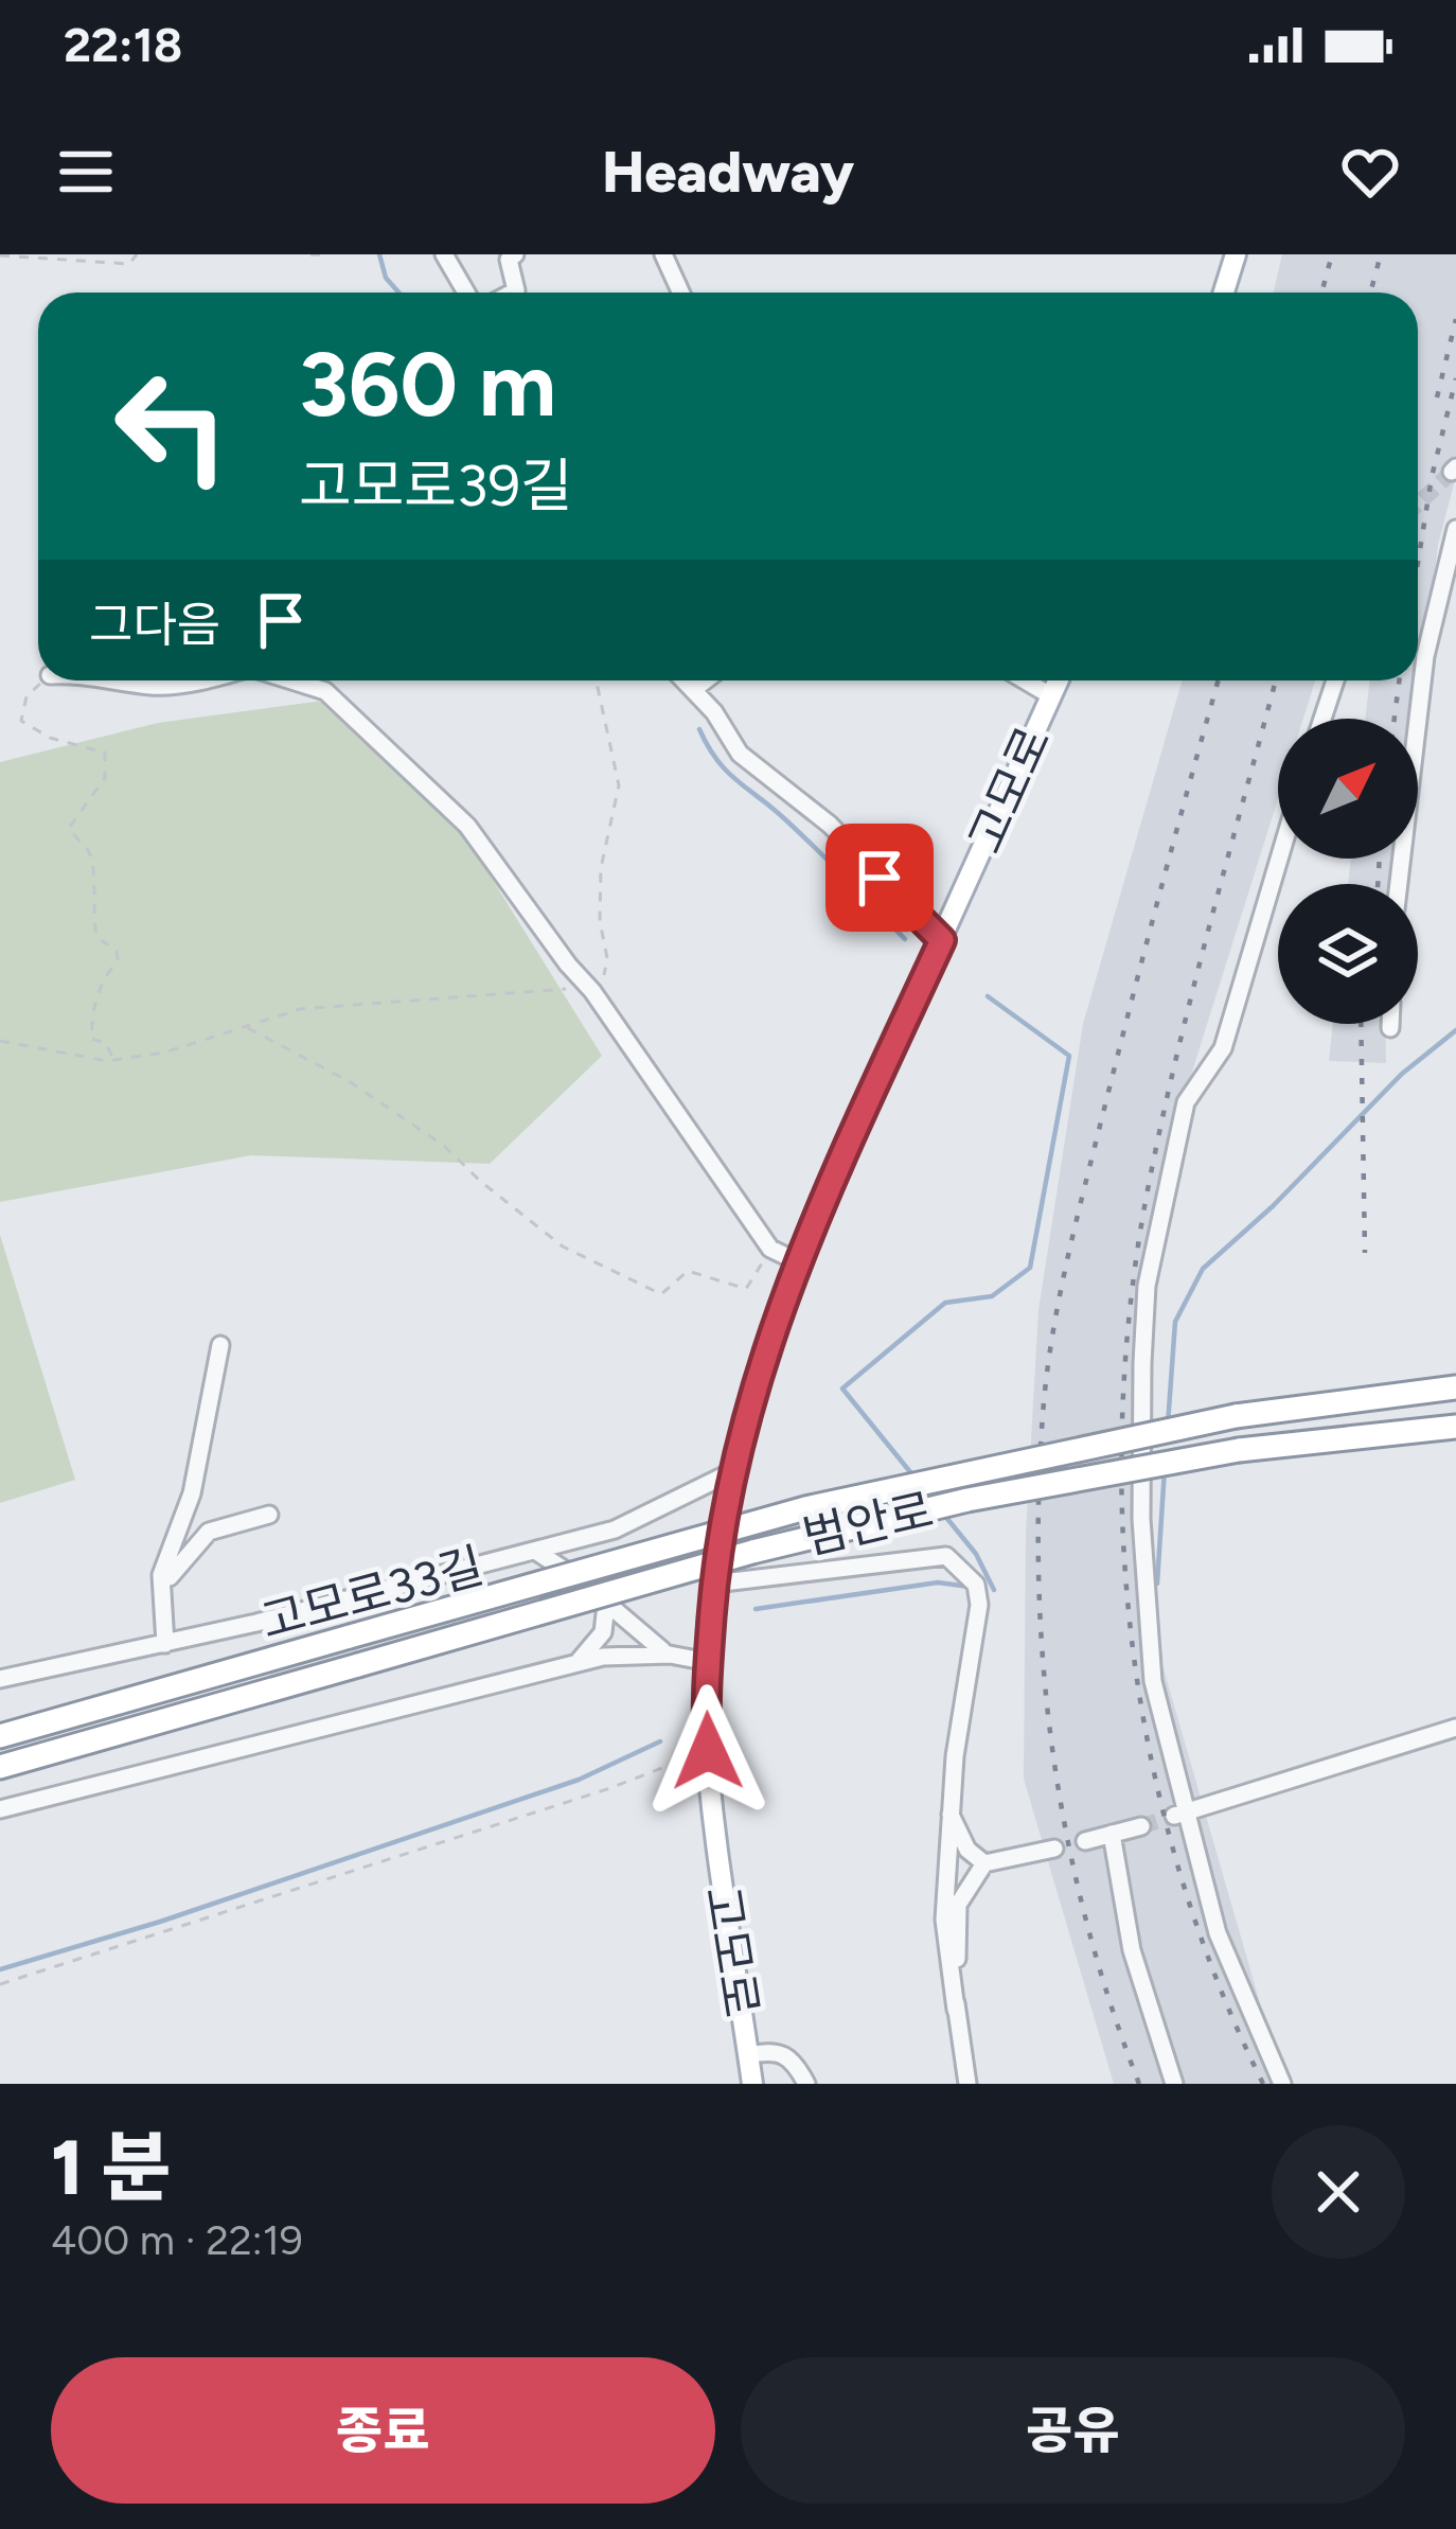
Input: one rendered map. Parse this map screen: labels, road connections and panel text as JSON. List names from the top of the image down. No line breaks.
{"streets":{"highway":["범안로"],"main road":["고모로"],"street":["고모로33길"]},"crossings":[["고모로","고모로33길"]],"north":"top right","page":{"status":"22:18","header":"Headway","turn":["360 m","고모로39길"],"then":"그다음","heading":["1 분","400 m · 22:19"],"buttons":["종료","공유"]}}
